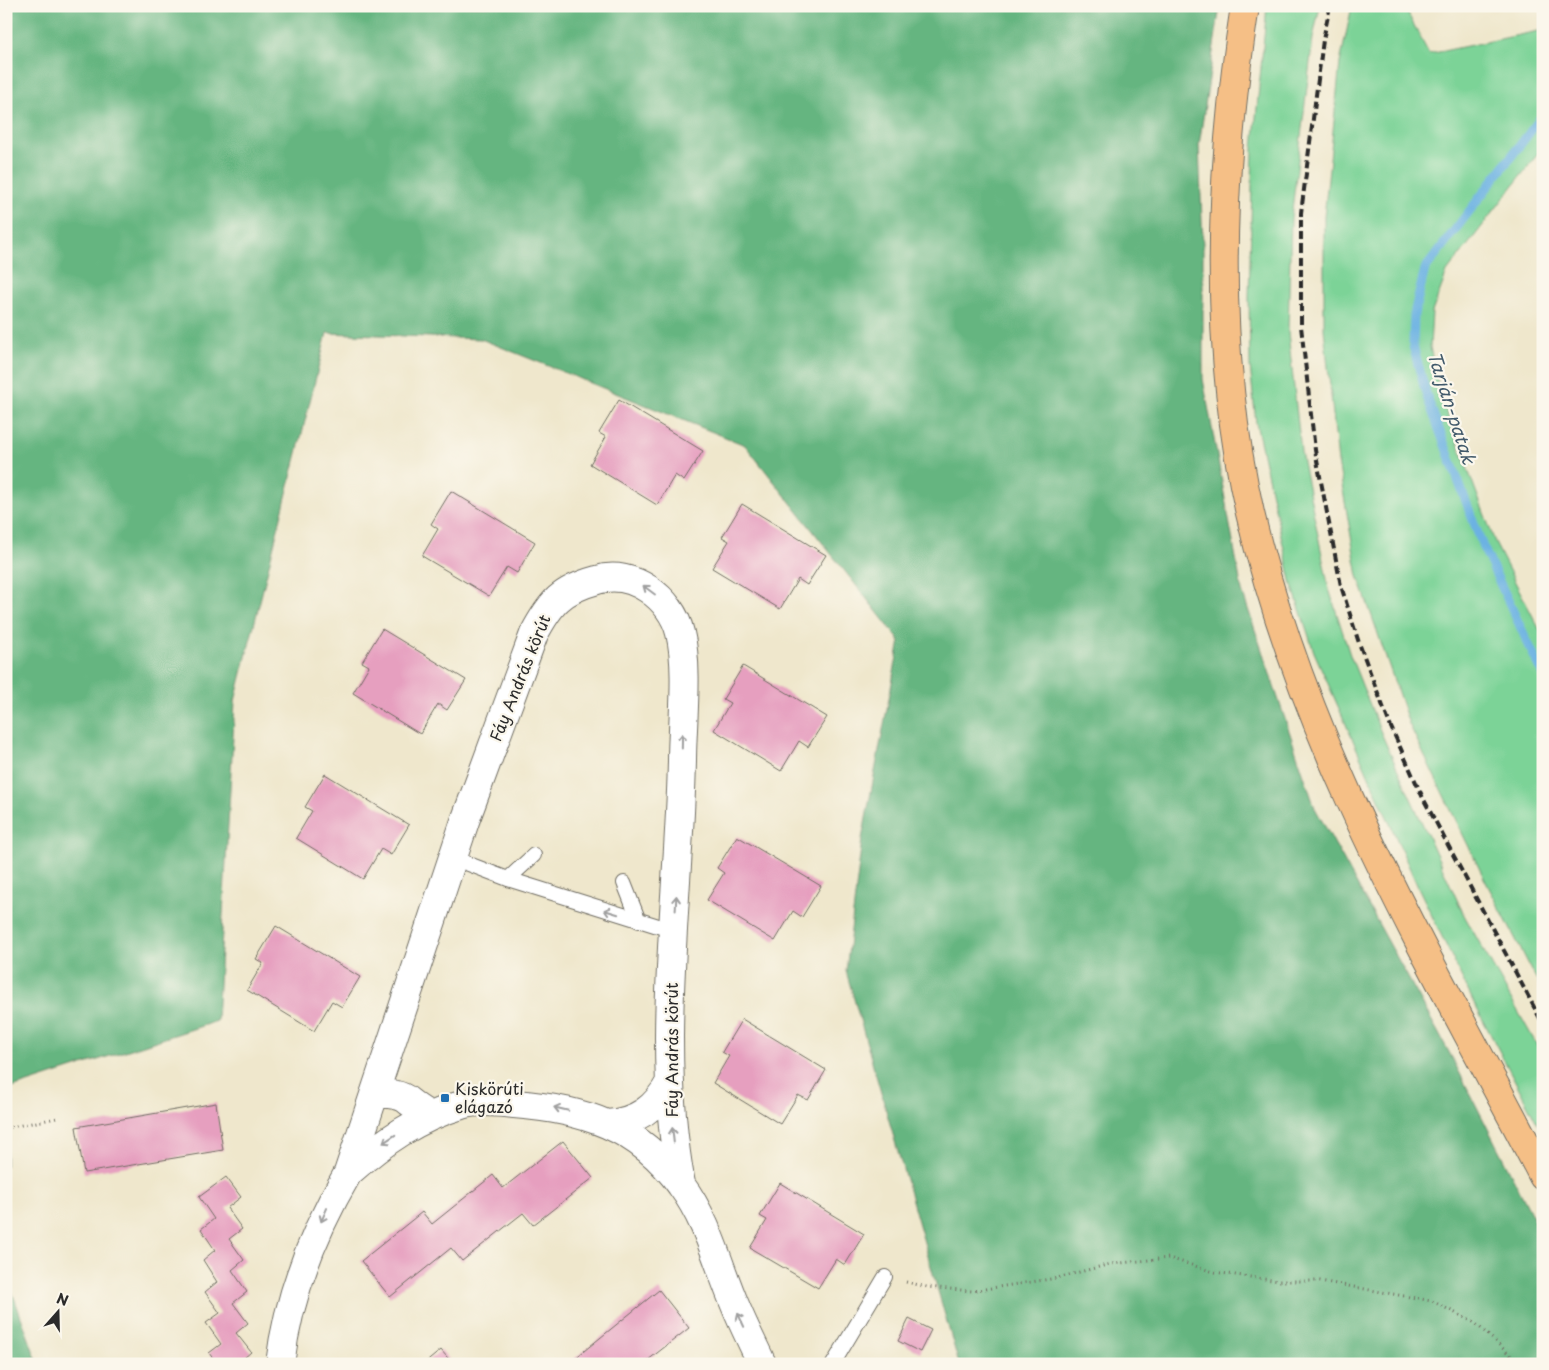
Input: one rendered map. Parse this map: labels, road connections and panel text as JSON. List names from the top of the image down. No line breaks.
{"streets":{"street":["Fáy András körút"]},"water":["Tarján-patak"],"places":{"transit":["Kiskörúti elágazó"]},"north":"top"}
